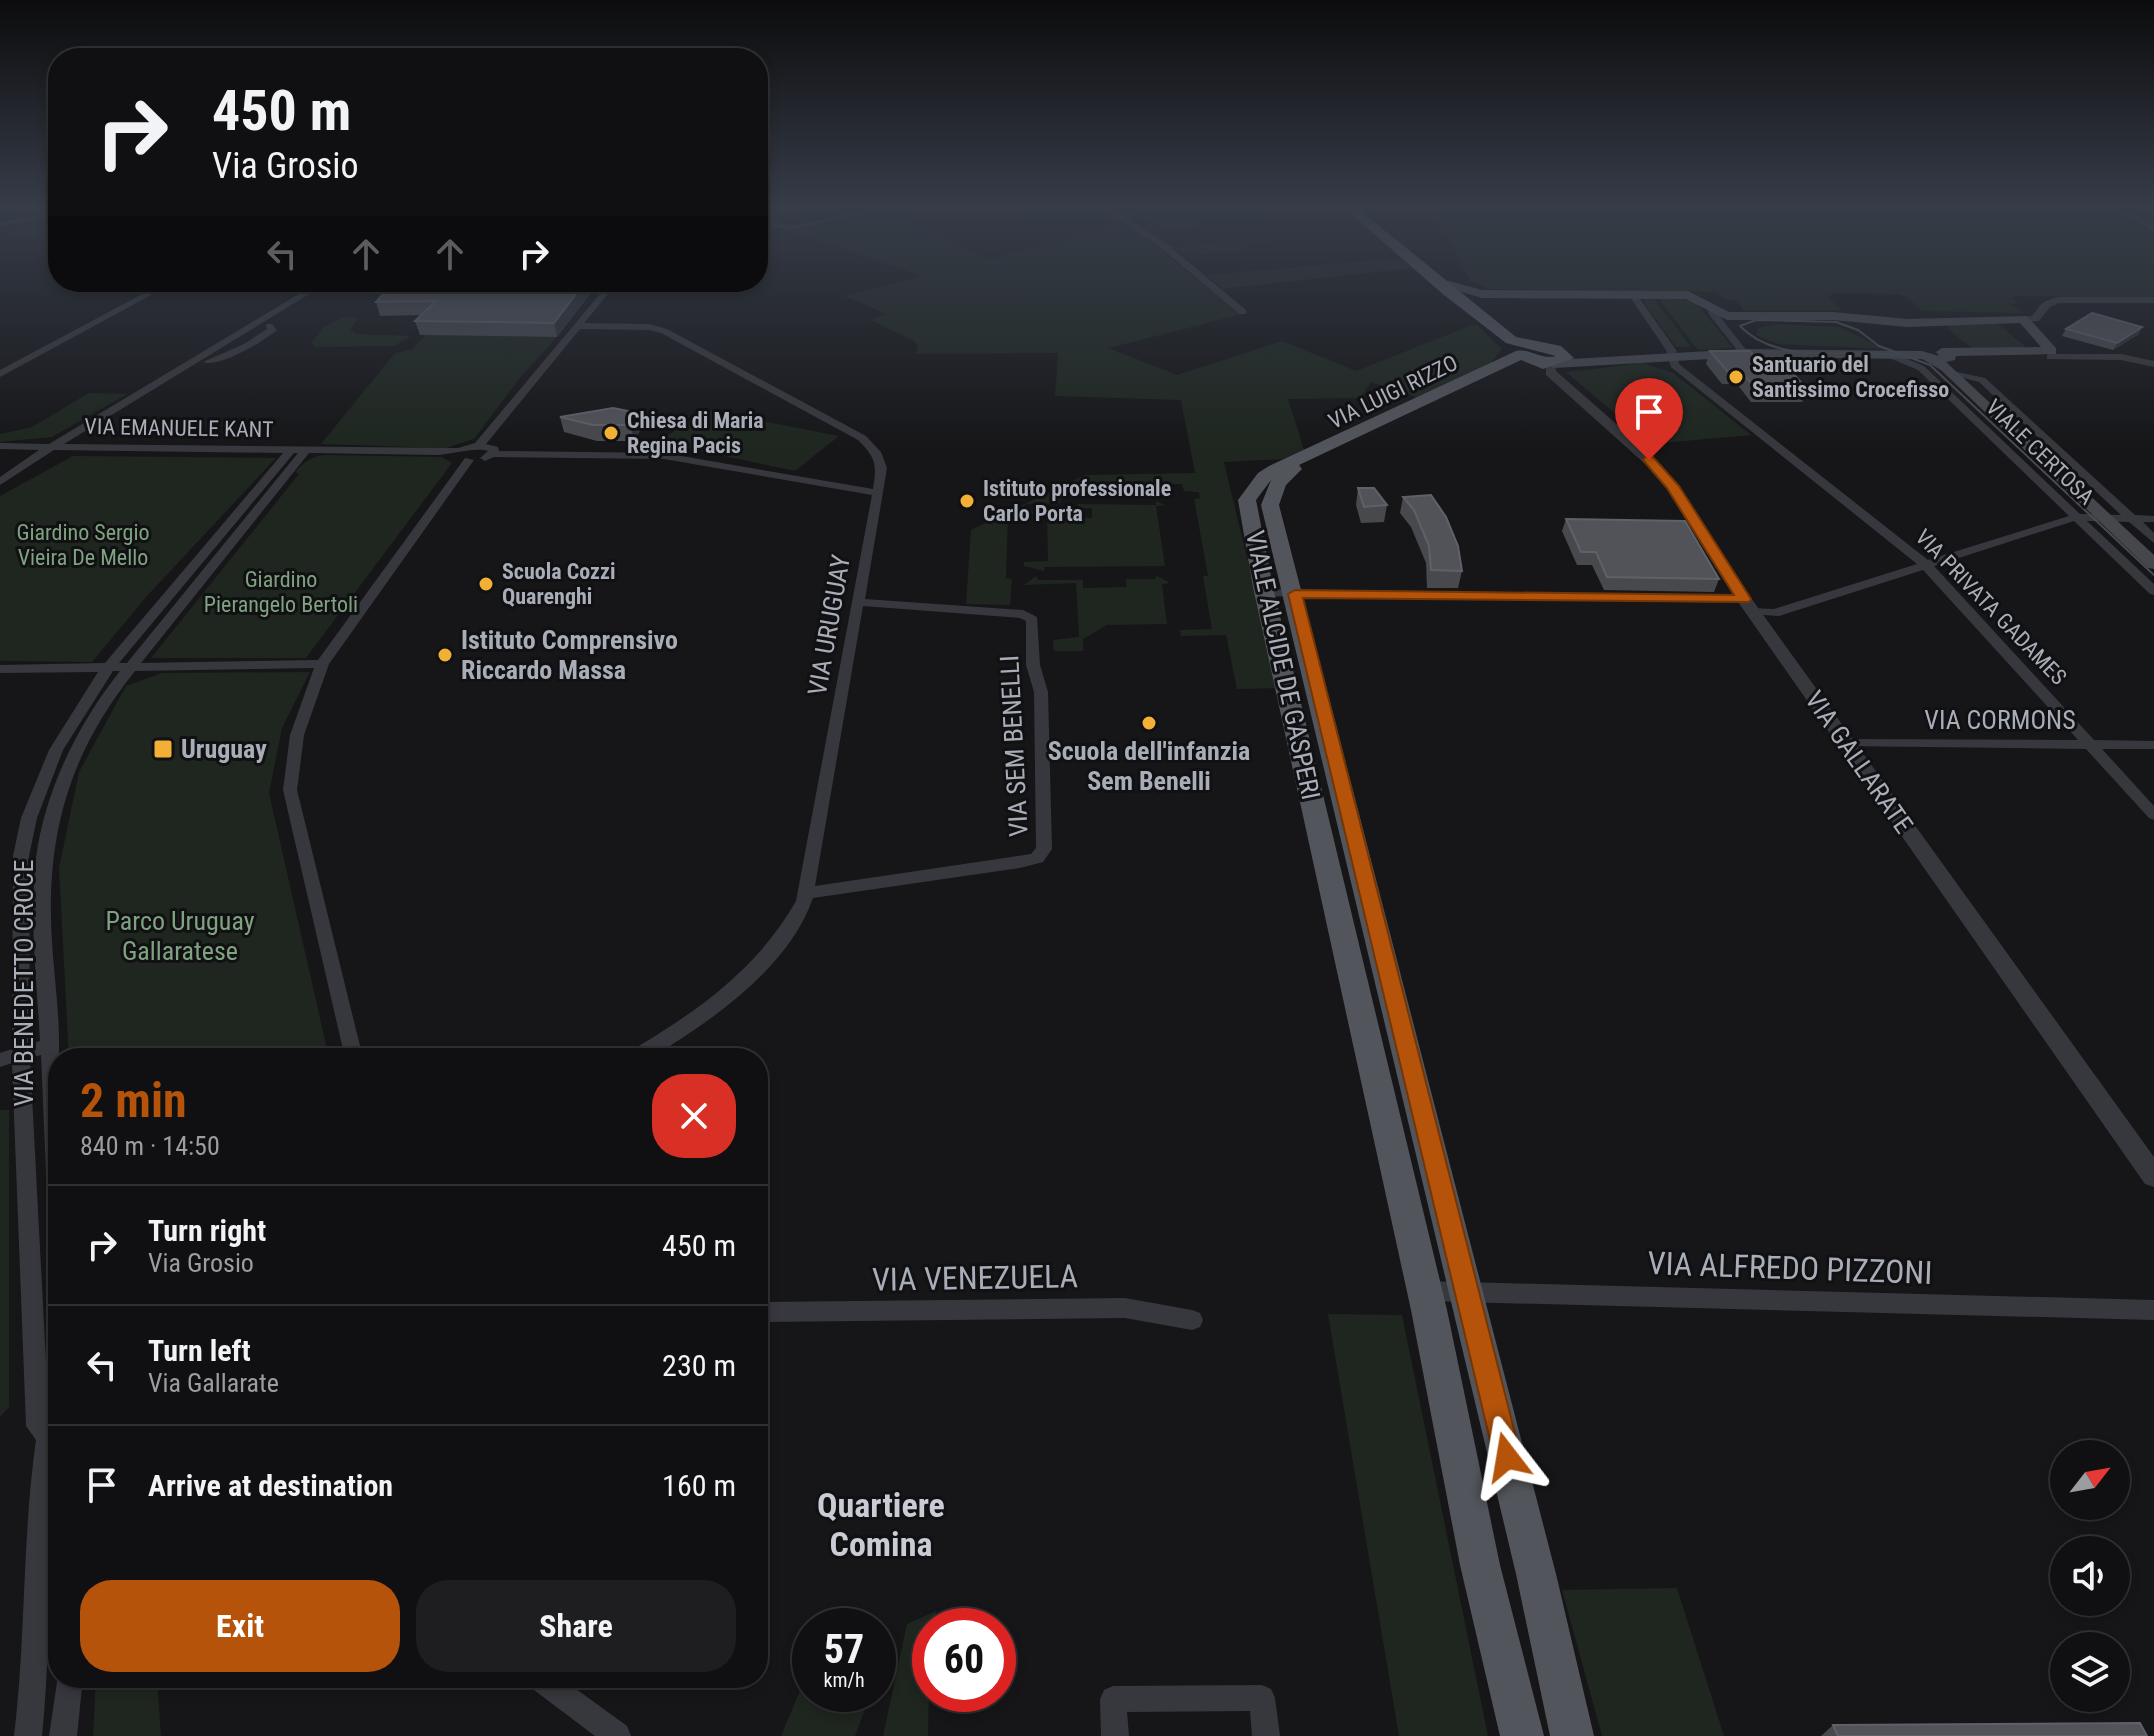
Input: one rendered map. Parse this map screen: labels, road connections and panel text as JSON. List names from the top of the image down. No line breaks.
{"streets":{"main road":["VIA LUIGI RIZZO","VIALE CERTOSA","VIALE ALCIDE DE GASPERI","VIA GALLARATE"],"street":["VIA EMANUELE KANT","VIA PRIVATA GADAMES","VIA URUGUAY","VIA CORMONS","VIA SEM BENELLI","VIA BENEDETTO CROCE","VIA ALFREDO PIZZONI","VIA VENEZUELA"]},"crossings":[["VIA LUIGI RIZZO","VIALE CERTOSA"],["VIA LUIGI RIZZO","VIA PRIVATA GADAMES"],["VIA LUIGI RIZZO","VIALE ALCIDE DE GASPERI"],["VIA LUIGI RIZZO","VIA GALLARATE"],["VIA EMANUELE KANT","VIA BENEDETTO CROCE"],["VIA PRIVATA GADAMES","VIA CORMONS"],["VIA URUGUAY","VIA SEM BENELLI"],["VIALE ALCIDE DE GASPERI","VIA ALFREDO PIZZONI"],["VIA CORMONS","VIA GALLARATE"]],"districts":["Quartiere Comina"],"parks":["Giardino Sergio Vieira De Mello","Giardino Pierangelo Bertoli","Parco Uruguay Gallaratese"],"places":{"other":["Santuario del Santissimo Crocefisso","Chiesa di Maria Regina Pacis","Istituto professionale Carlo Porta","Scuola Cozzi Quarenghi","Istituto Comprensivo Riccardo Massa","Scuola dell'infanzia Sem Benelli"],"transit":["Uruguay"]},"north":"top right","page":{"turn":["450 m","Via Grosio"],"heading":["2 min","840 m · 14:50"],"list":[{"name":"Turn right","note":"Via Grosio","value":"450 m"},{"name":"Turn left","note":"Via Gallarate","value":"230 m"},{"name":"Arrive at destination","value":"160 m"}],"buttons":["Exit","Share"],"speed":"57 km/h","limit":"60"}}
